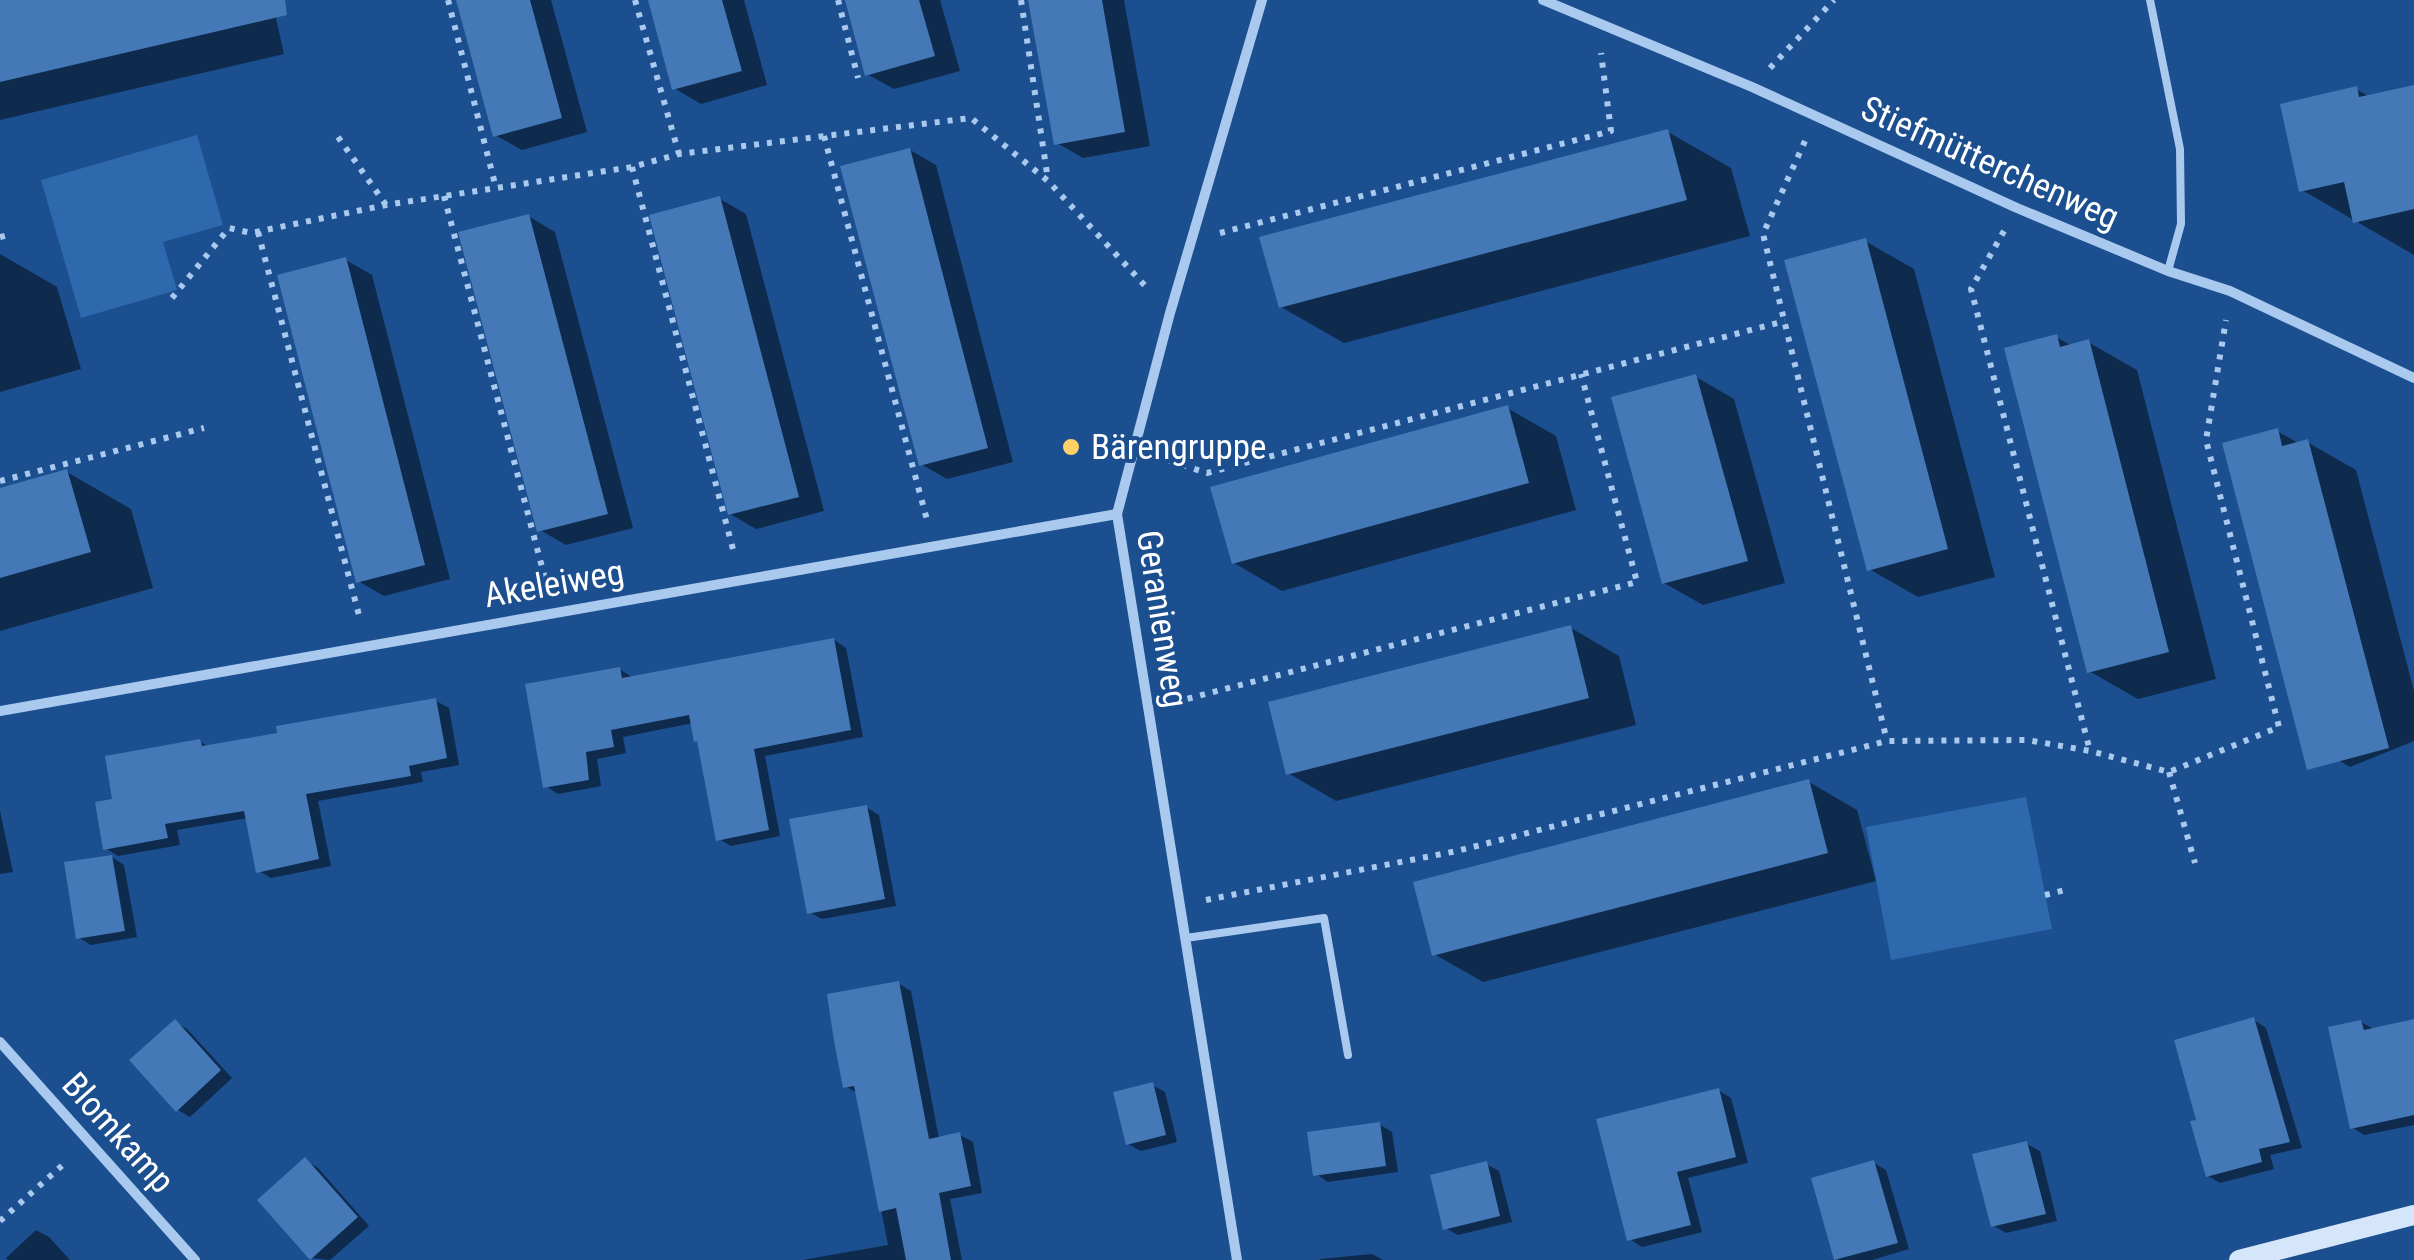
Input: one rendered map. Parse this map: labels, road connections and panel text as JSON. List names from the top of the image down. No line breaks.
{"streets":{"street":["Stiefmütterchenweg","Akeleiweg","Geranienweg","Blomkamp"]},"crossings":[["Akeleiweg","Geranienweg"]],"places":["Bärengruppe"]}
